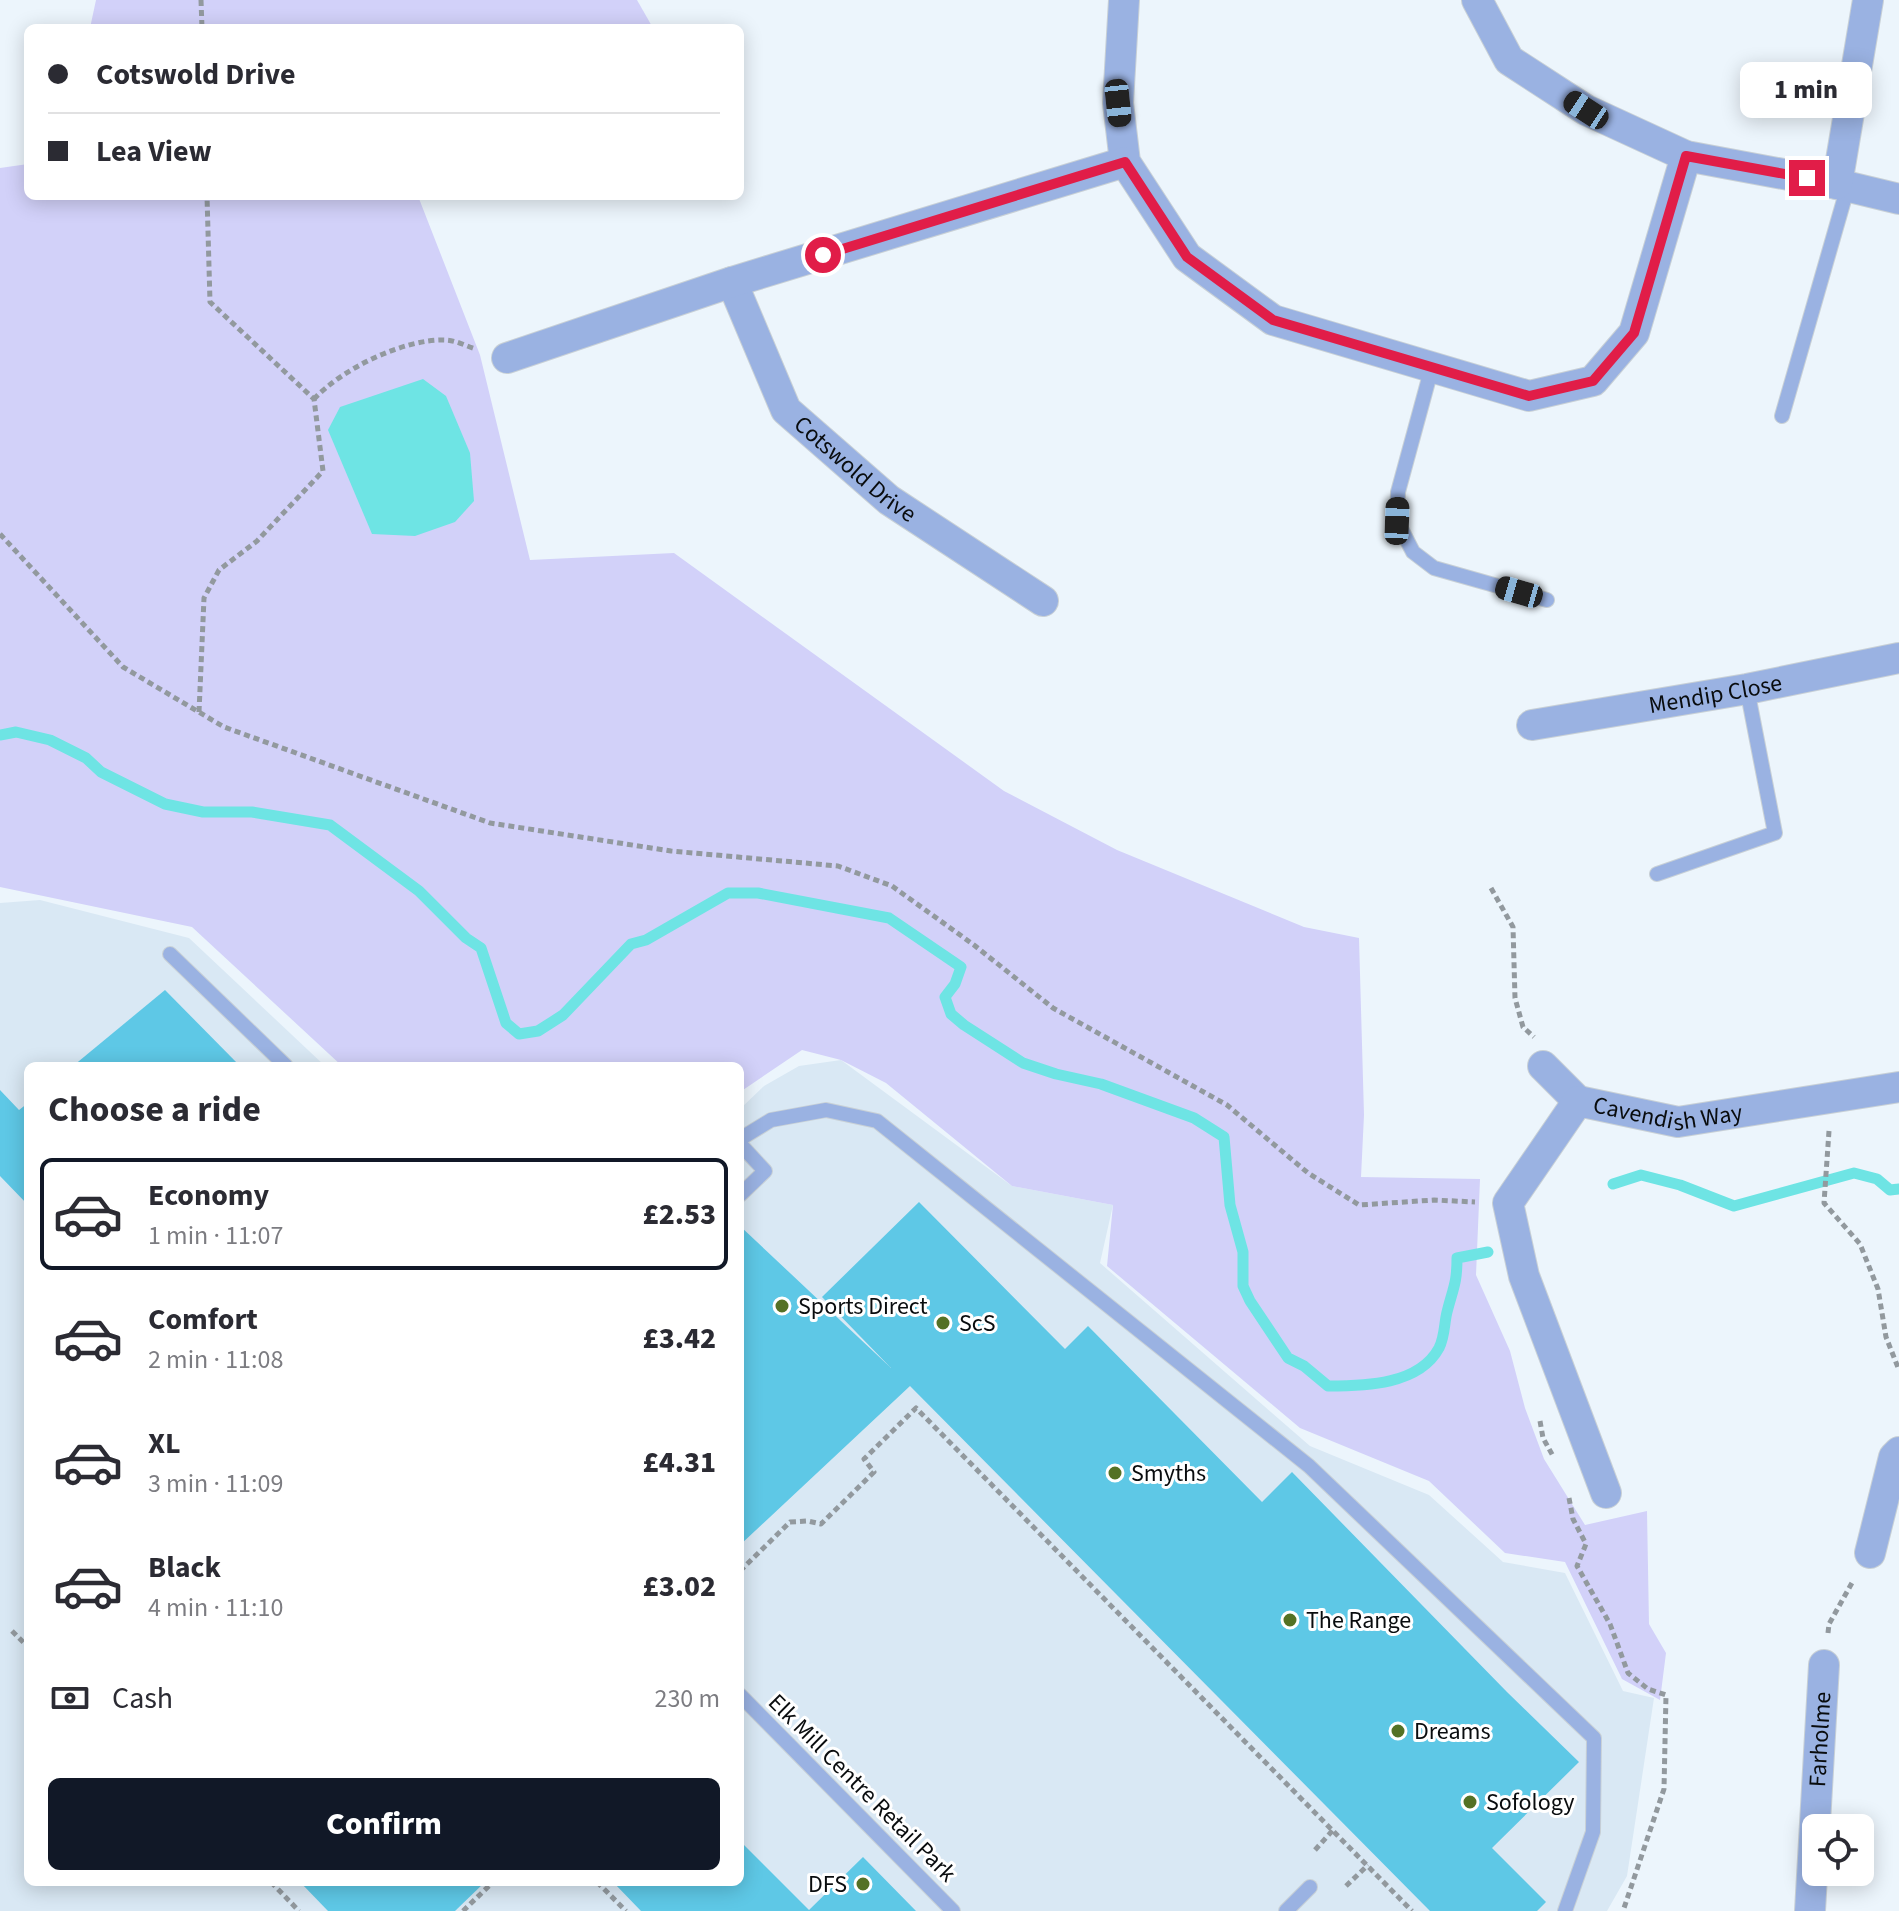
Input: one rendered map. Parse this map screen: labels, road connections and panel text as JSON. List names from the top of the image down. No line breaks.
{"streets":{"street":["Cotswold Drive","Mendip Close","Cavendish Way","Farholme"],"lane":["Elk Mill Centre Retail Park"]},"places":["Sports Direct","ScS","Smyths","The Range","Dreams","Sofology","DFS"],"page":{"banner":["Cotswold Drive","Lea View"],"bubble":"1 min","heading":"Choose a ride","list":[{"name":"Economy","note":"1 min · 11:07","value":"£2.53"},{"name":"Comfort","note":"2 min · 11:08","value":"£3.42"},{"name":"XL","note":"3 min · 11:09","value":"£4.31"},{"name":"Black","note":"4 min · 11:10","value":"£3.02"}],"pay":["Cash","230 m"],"buttons":"Confirm"}}
